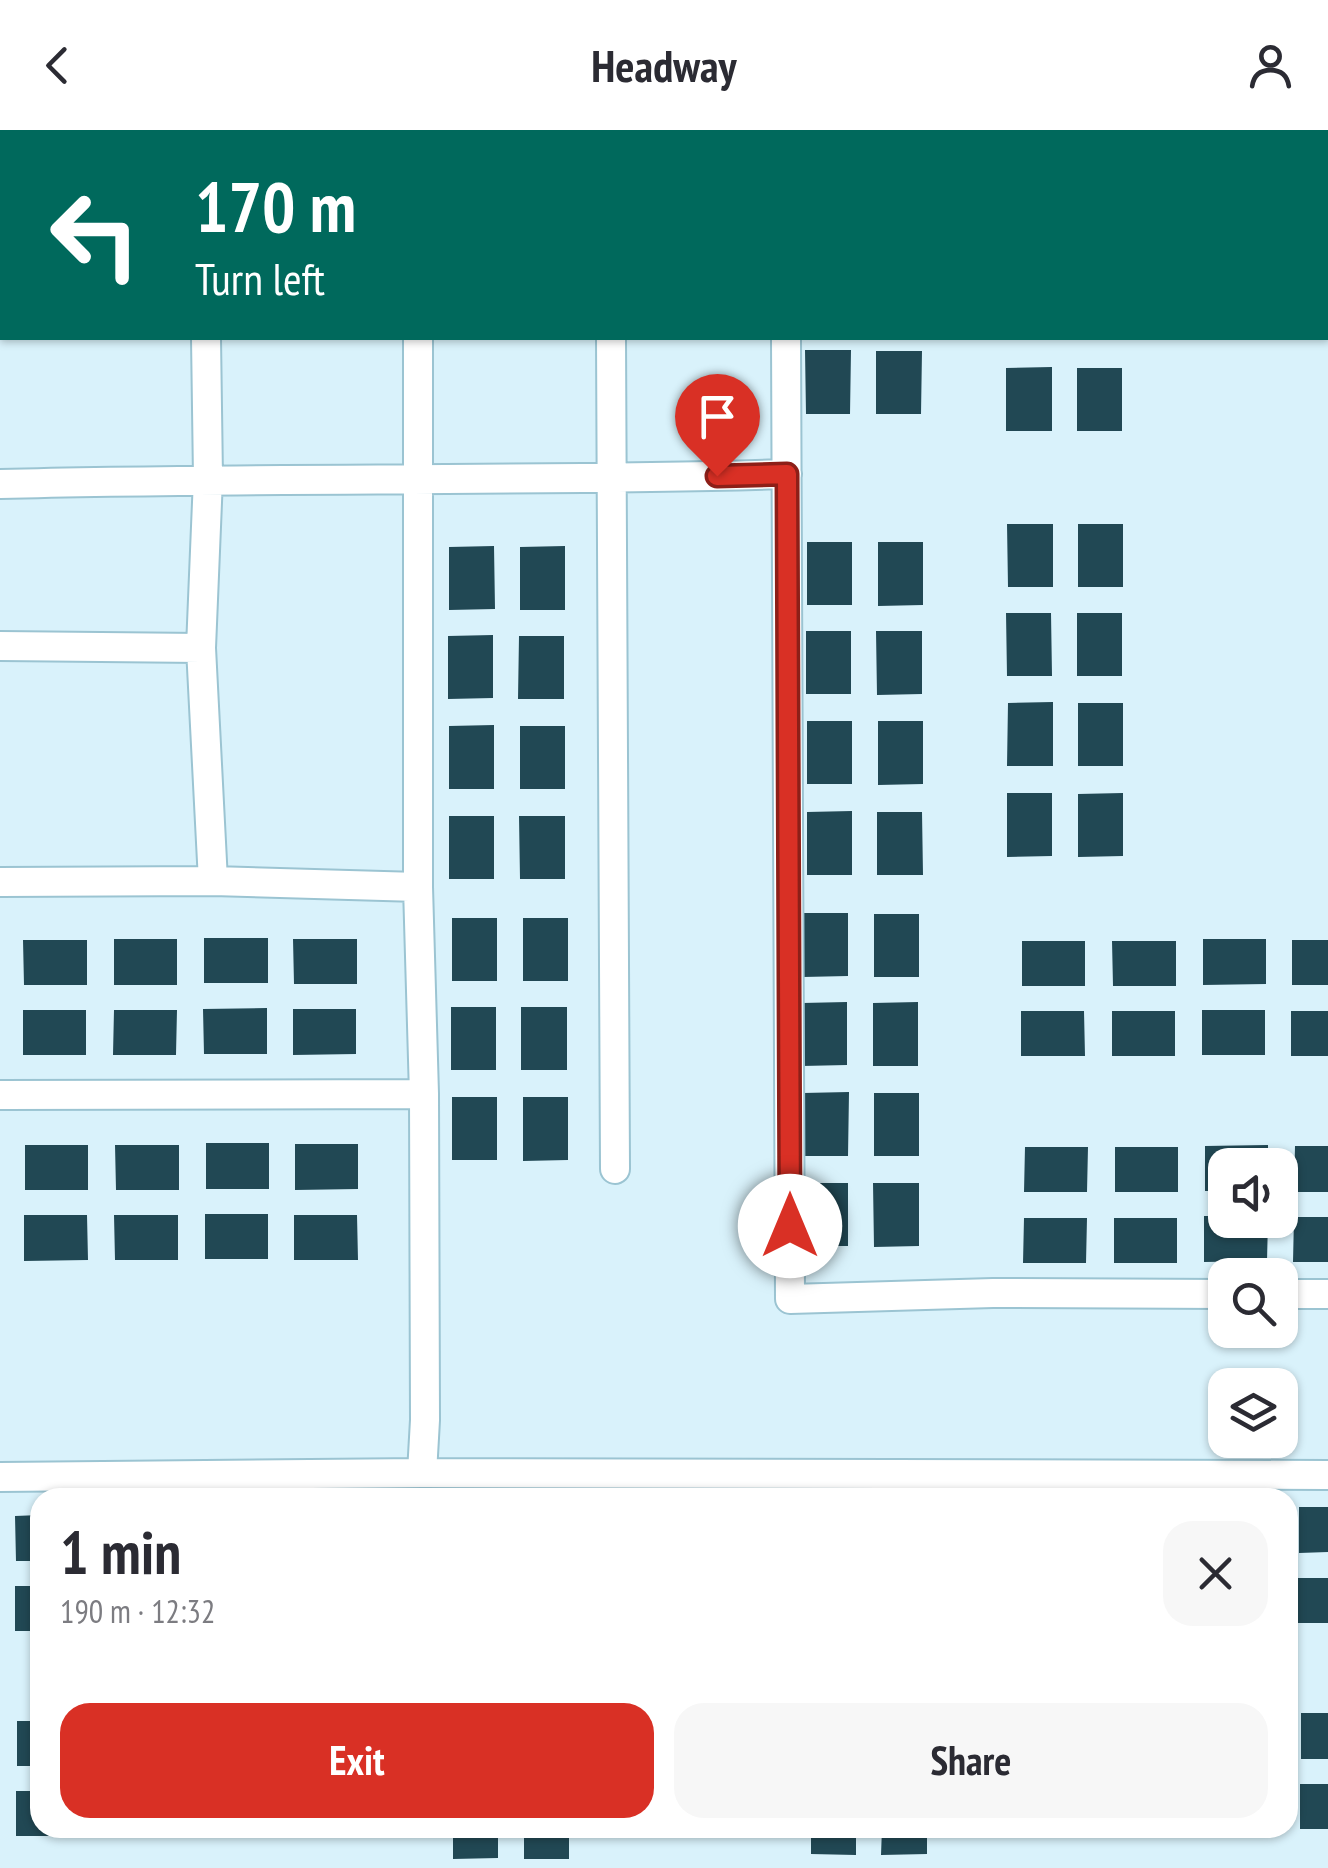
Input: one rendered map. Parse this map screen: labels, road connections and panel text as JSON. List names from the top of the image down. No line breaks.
{"page":{"header":"Headway","turn":["170 m","Turn left"],"heading":["1 min","190 m · 12:32"],"buttons":["Exit","Share"]}}
